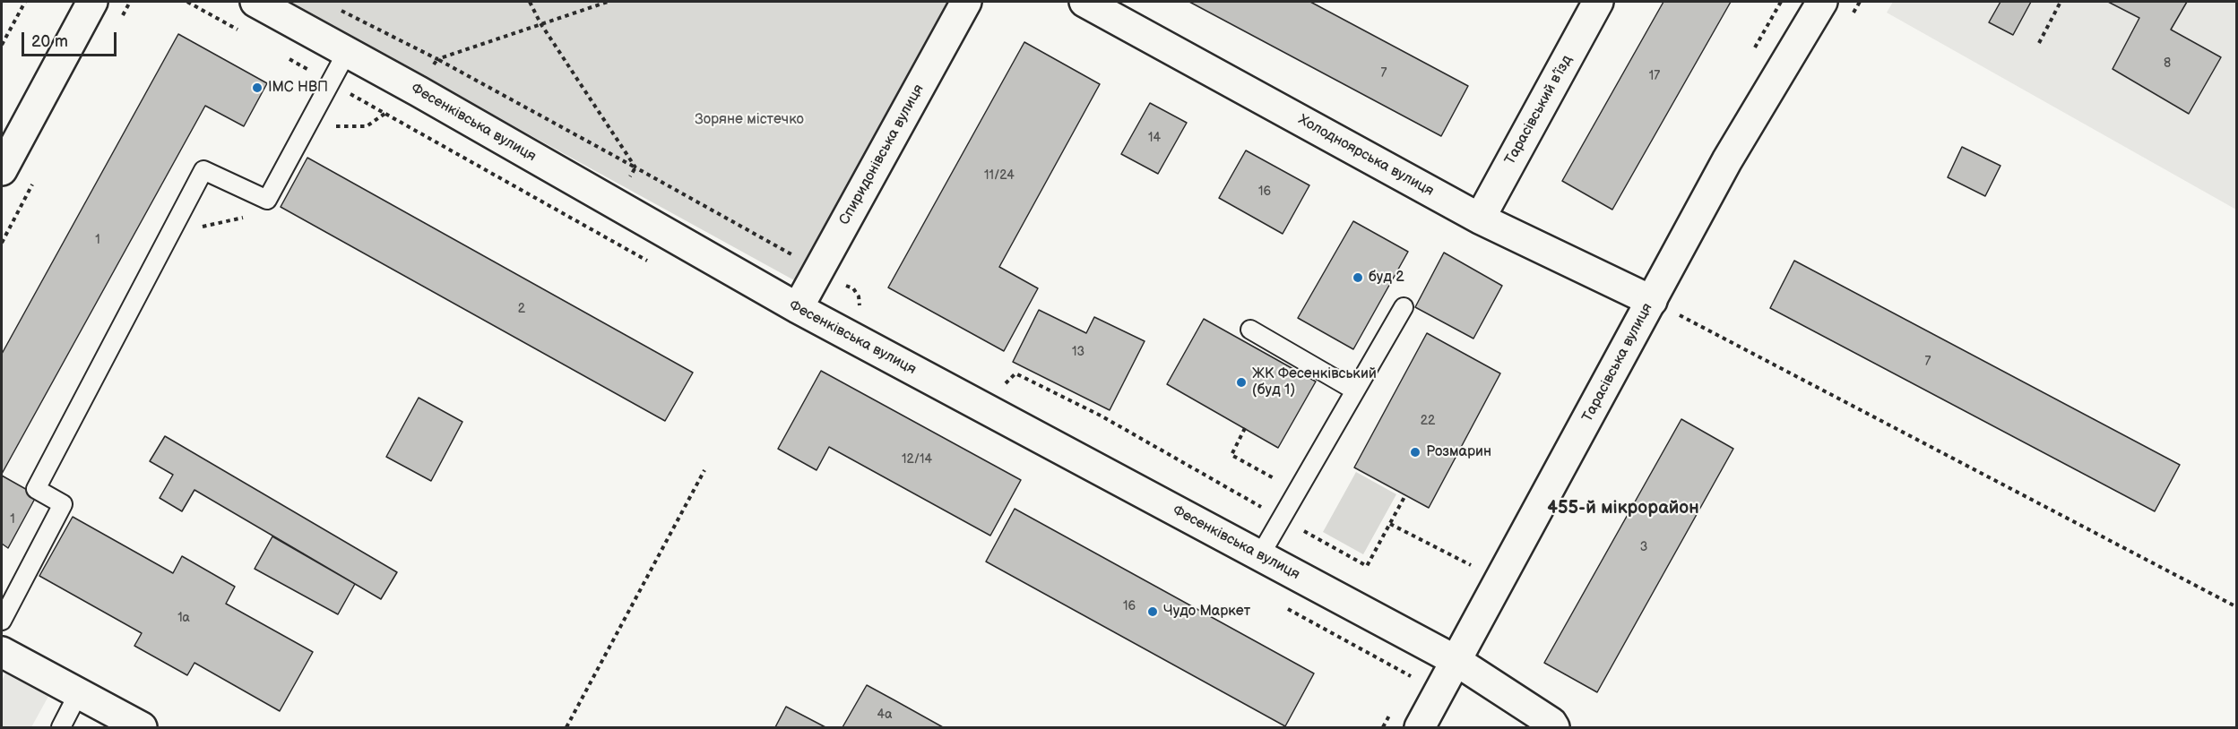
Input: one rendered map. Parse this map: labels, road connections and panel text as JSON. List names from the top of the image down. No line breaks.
{"streets":{"street":["Тарасівський в’їзд","Фесенківська вулиця","Спиридонівська вулиця","Холодноярська вулиця","Тарасівська вулиця"]},"crossings":[["Тарасівський в’їзд","Холодноярська вулиця"],["Фесенківська вулиця","Спиридонівська вулиця"],["Фесенківська вулиця","Тарасівська вулиця"],["Холодноярська вулиця","Тарасівська вулиця"]],"districts":["455-й мікрорайон"],"parks":["Зоряне містечко"],"places":["ІМС НВП","буд 2","ЖК Фесенківський (буд 1)","Розмарин","Чудо Маркет"],"house_numbers":["8","7","17","14","11/24","16","1","2","13","7","22","12/14","1","3","16","1а","4а"],"scale_bar":"20 m"}
